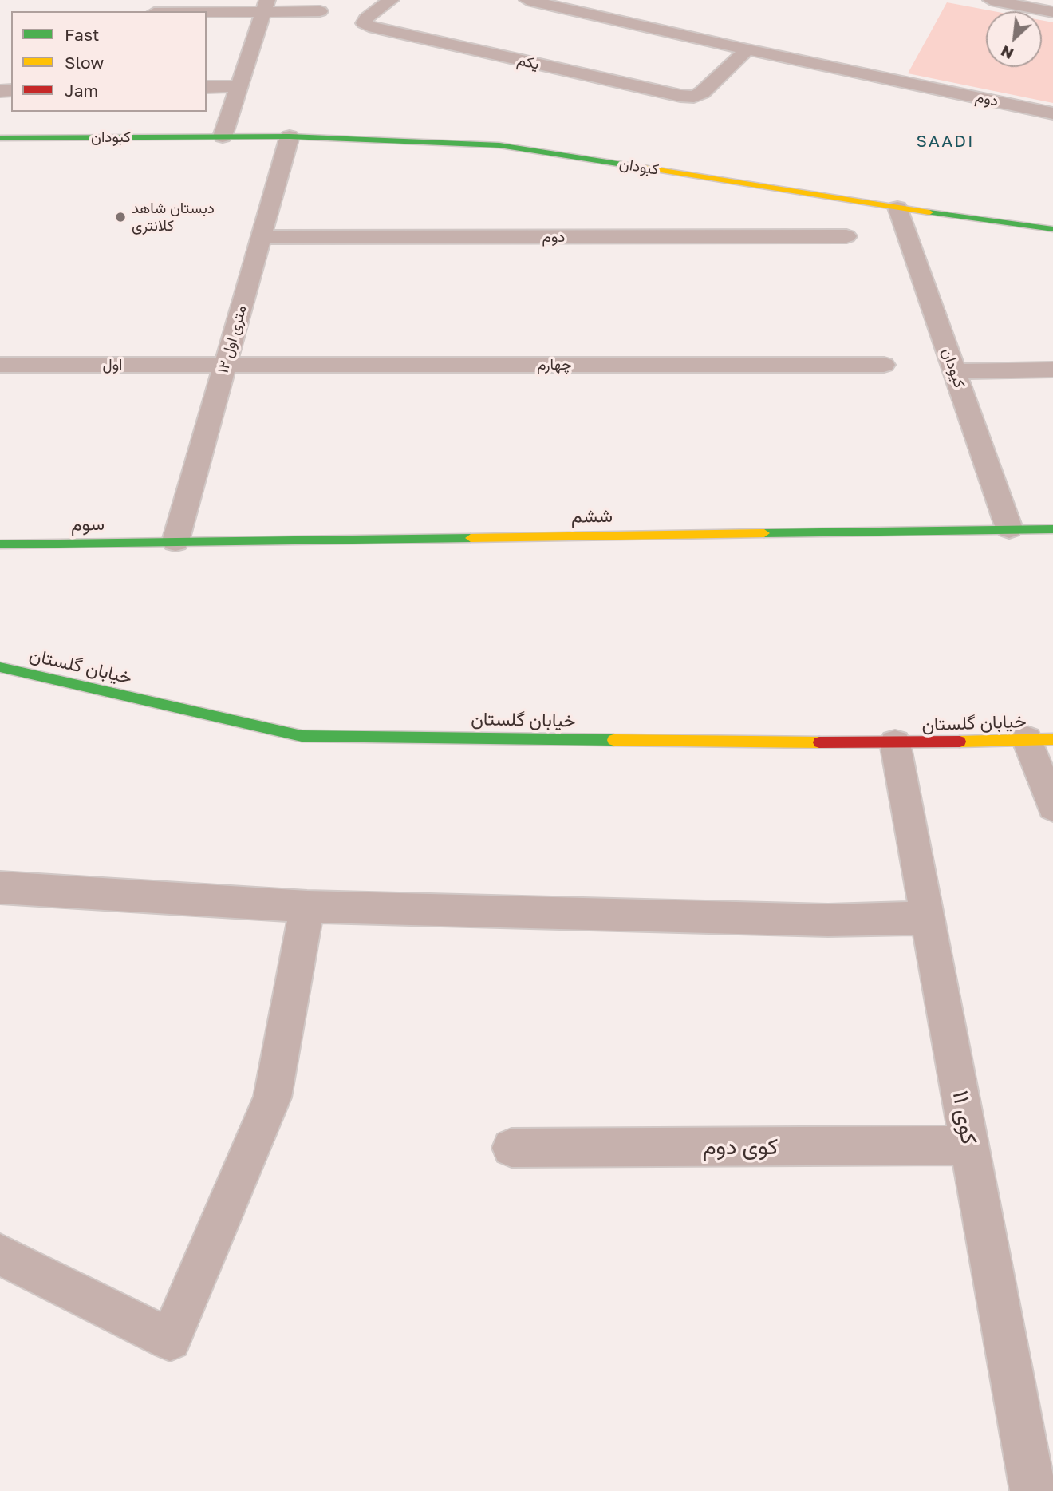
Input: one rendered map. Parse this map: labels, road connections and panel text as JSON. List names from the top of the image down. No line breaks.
{"streets":{"street":["یکم","دوم","کبودان","۱۲ متری اول","اول","چهارم","کیودان","ششم","سوم","خیابان گلستان","کوی ۱۱","کوی دوم"]},"crossings":[["یکم","دوم"],["دوم","۱۲ متری اول"],["کبودان","۱۲ متری اول"],["کبودان","کیودان"],["۱۲ متری اول","اول"],["۱۲ متری اول","چهارم"],["۱۲ متری اول","ششم"],["۱۲ متری اول","سوم"],["اول","چهارم"],["کیودان","ششم"],["ششم","سوم"],["خیابان گلستان","کوی ۱۱"],["کوی ۱۱","کوی دوم"]],"districts":["SAADI"],"places":["دبستان شاهد کلانتری"],"legend":["Fast","Slow","Jam"],"north":"bottom left"}
